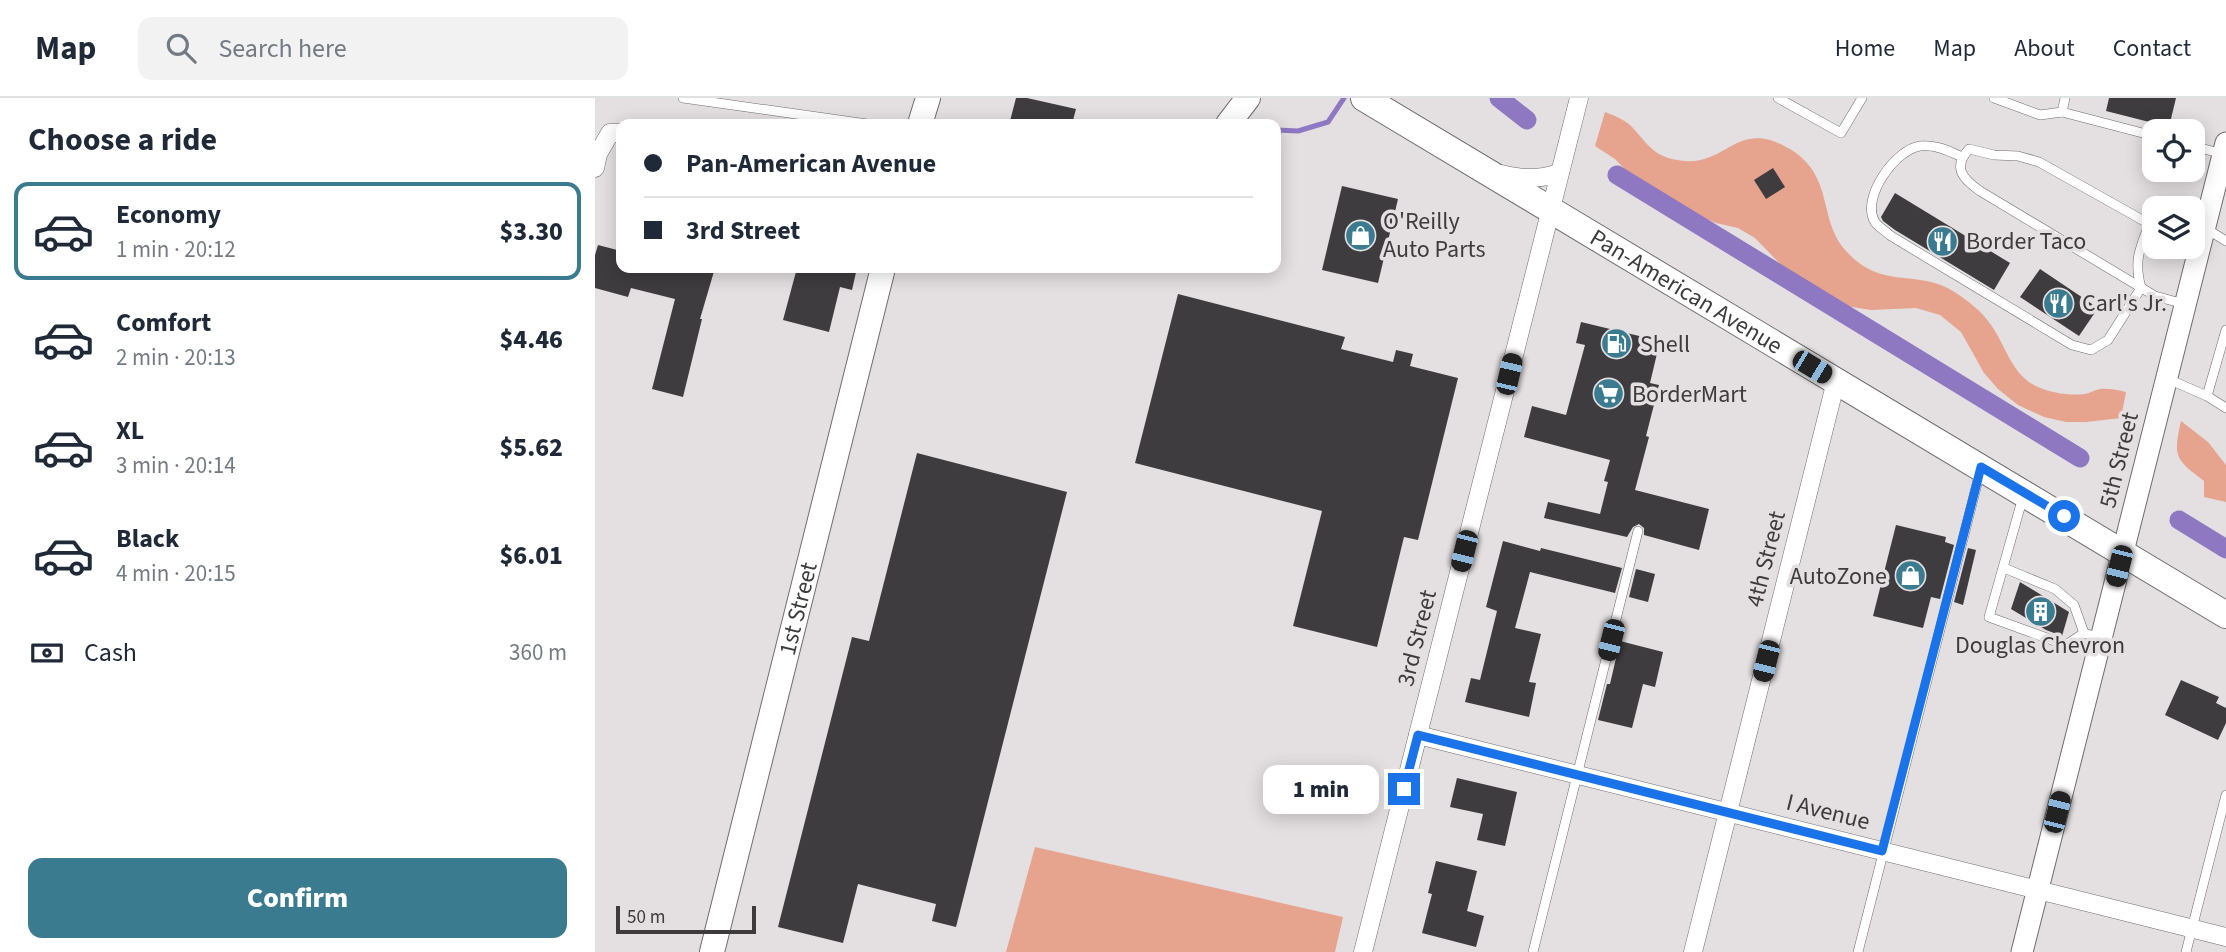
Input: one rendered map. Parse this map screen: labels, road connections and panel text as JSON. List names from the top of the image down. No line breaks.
{"streets":{"main road":["Pan-American Avenue","1st Street"],"street":["5th Street","4th Street","3rd Street","I Avenue"]},"crossings":[["Pan-American Avenue","5th Street"],["Pan-American Avenue","4th Street"],["Pan-American Avenue","3rd Street"],["5th Street","I Avenue"],["4th Street","I Avenue"],["3rd Street","I Avenue"]],"places":{"shop":["O'Reilly Auto Parts","AutoZone"],"restaurant":["Border Taco","Carl's Jr."],"fuel station":["Shell"],"supermarket":["BorderMart"],"building":["Douglas Chevron"]},"scale_bar":"50 m","page":{"header":"Map","search":"Search here","nav":["Home","Map","About","Contact"],"heading":"Choose a ride","banner":["Pan-American Avenue","3rd Street"],"list":[{"name":"Economy","note":"1 min · 20:12","value":"$3.30"},{"name":"Comfort","note":"2 min · 20:13","value":"$4.46"},{"name":"XL","note":"3 min · 20:14","value":"$5.62"},{"name":"Black","note":"4 min · 20:15","value":"$6.01"}],"pay":["Cash","360 m"],"bubble":"1 min","buttons":"Confirm","scale":"50 m"}}
